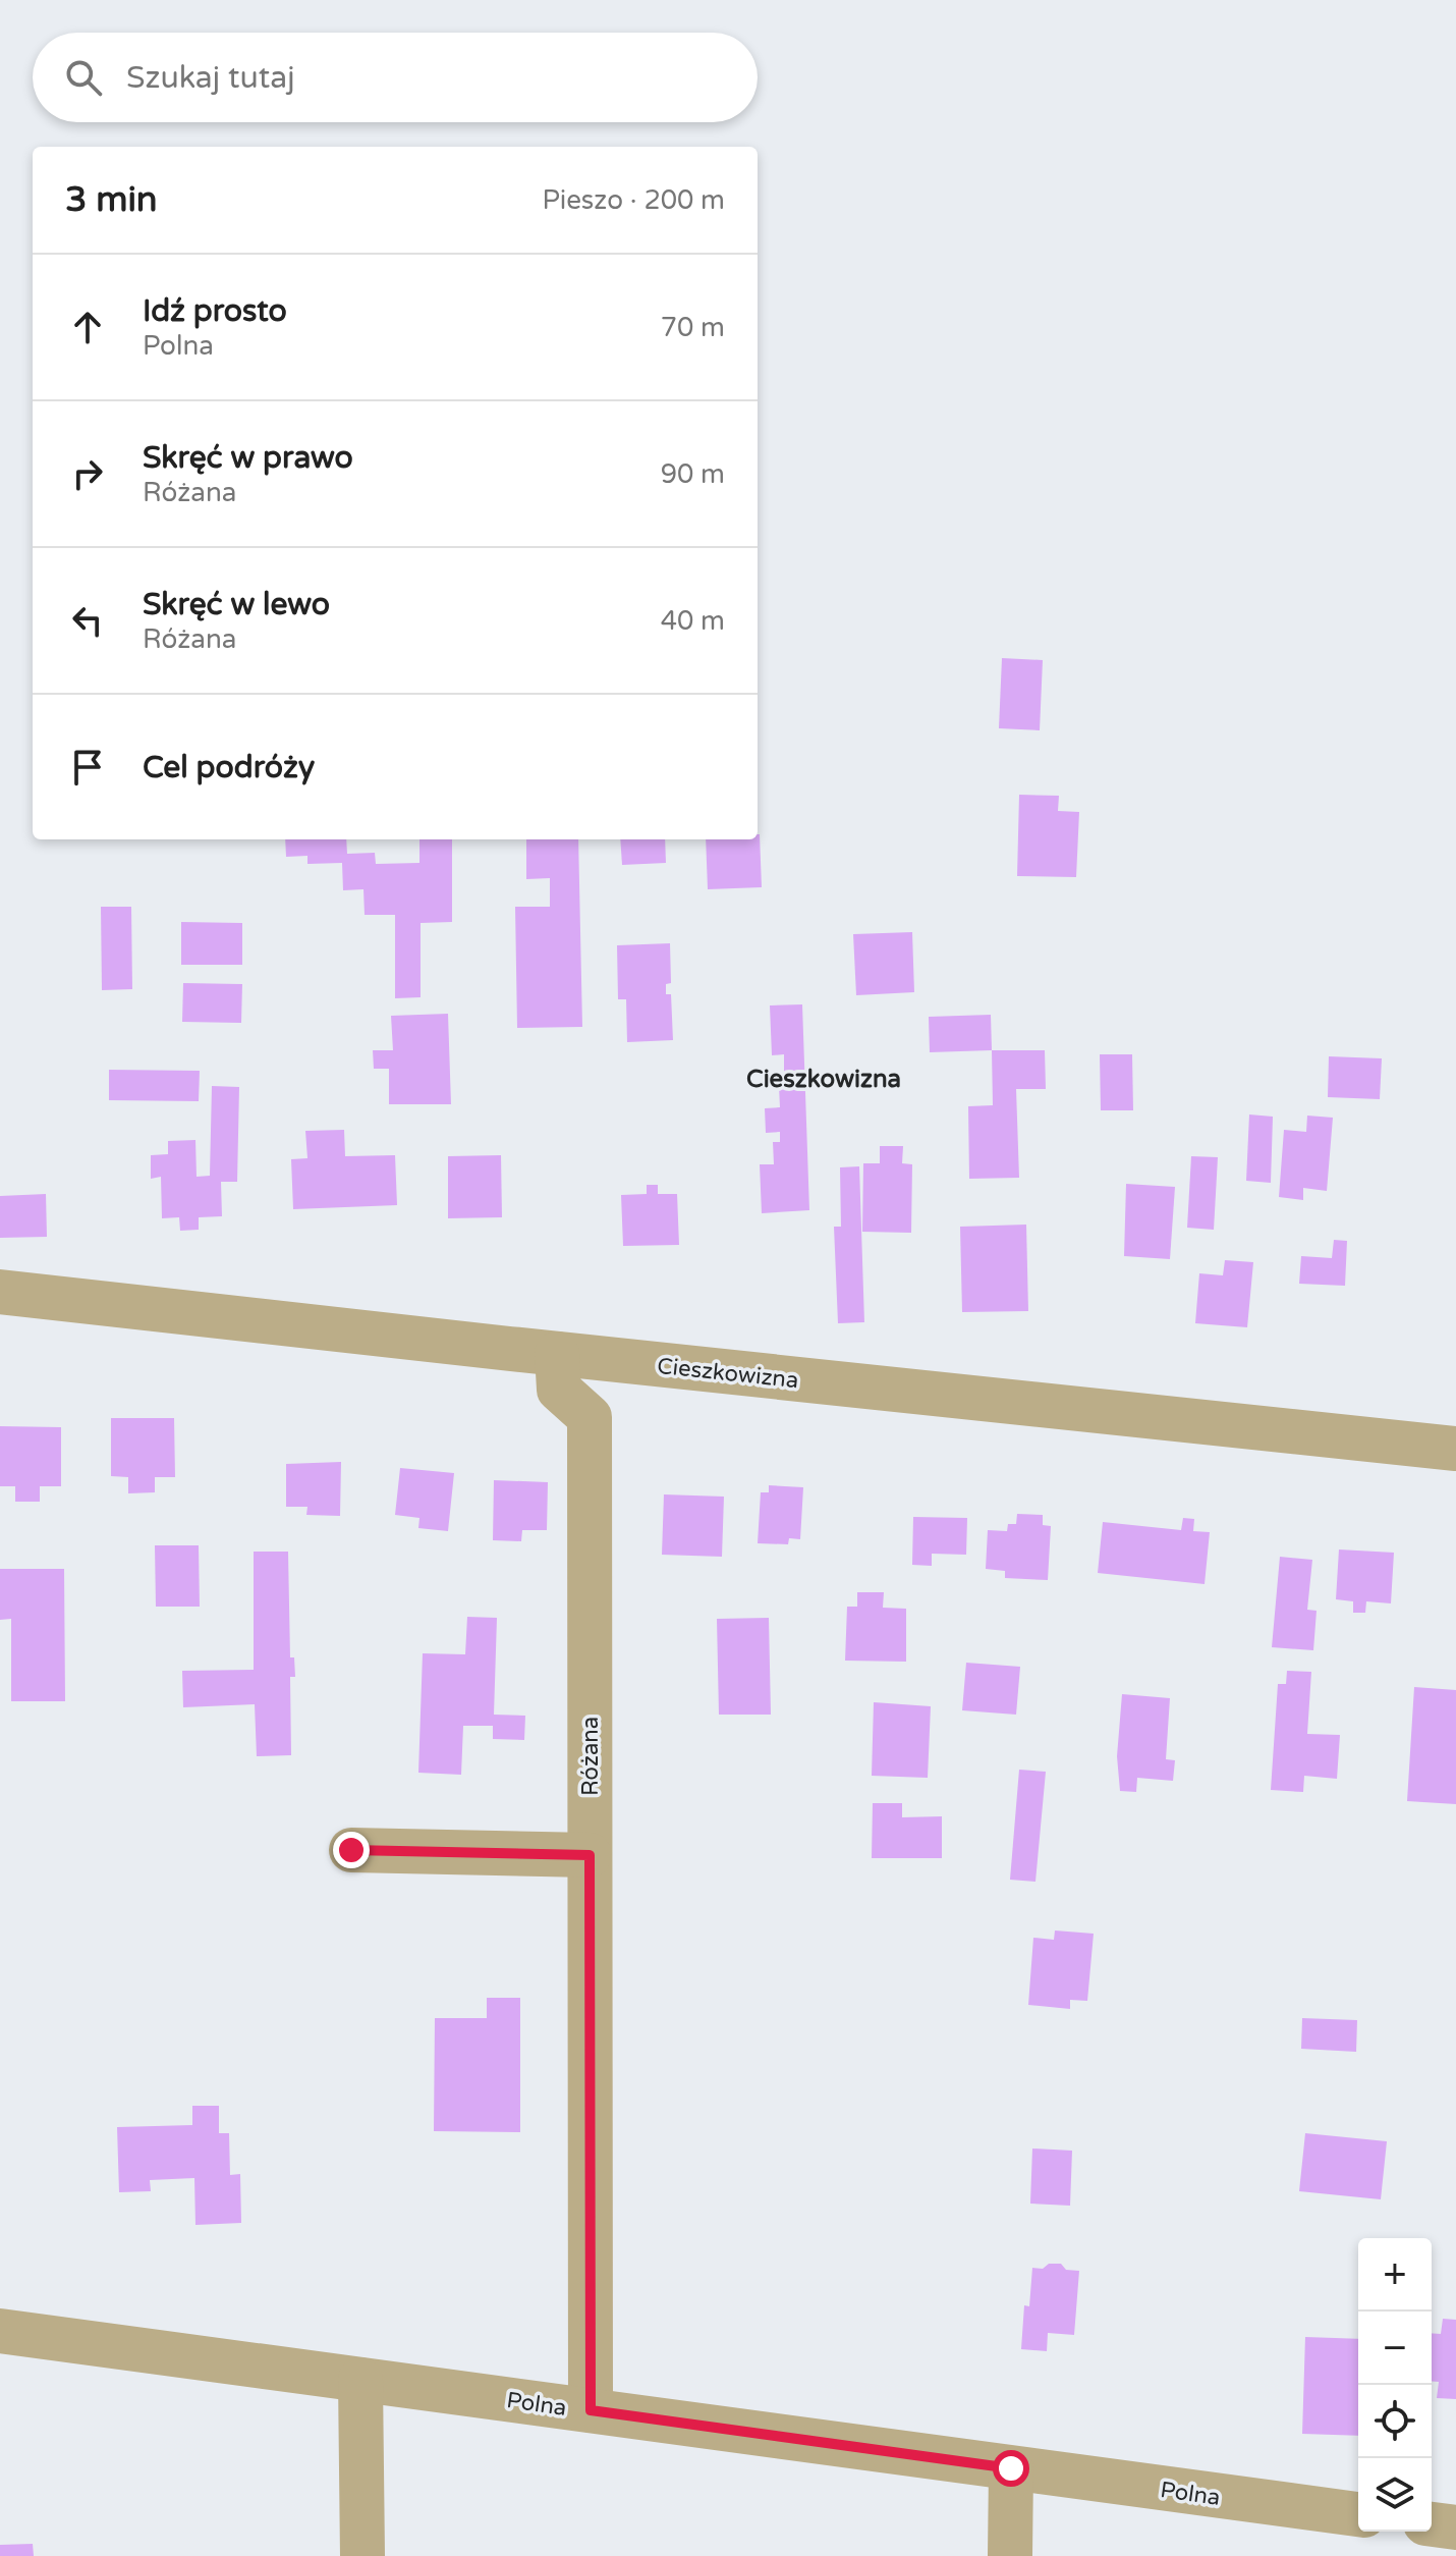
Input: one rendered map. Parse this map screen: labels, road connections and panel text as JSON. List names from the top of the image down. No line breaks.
{"streets":{"street":["Cieszkowizna","Różana","Polna"]},"crossings":[["Cieszkowizna","Różana"],["Różana","Polna"]],"districts":["Cieszkowizna"],"page":{"search":"Szukaj tutaj","heading":["3 min","Pieszo · 200 m"],"list":[["Idź prosto","Polna","70 m"],["Skręć w prawo","Różana","90 m"],["Skręć w lewo","Różana","40 m"],"Cel podróży"],"map_buttons":["+","−"]}}
